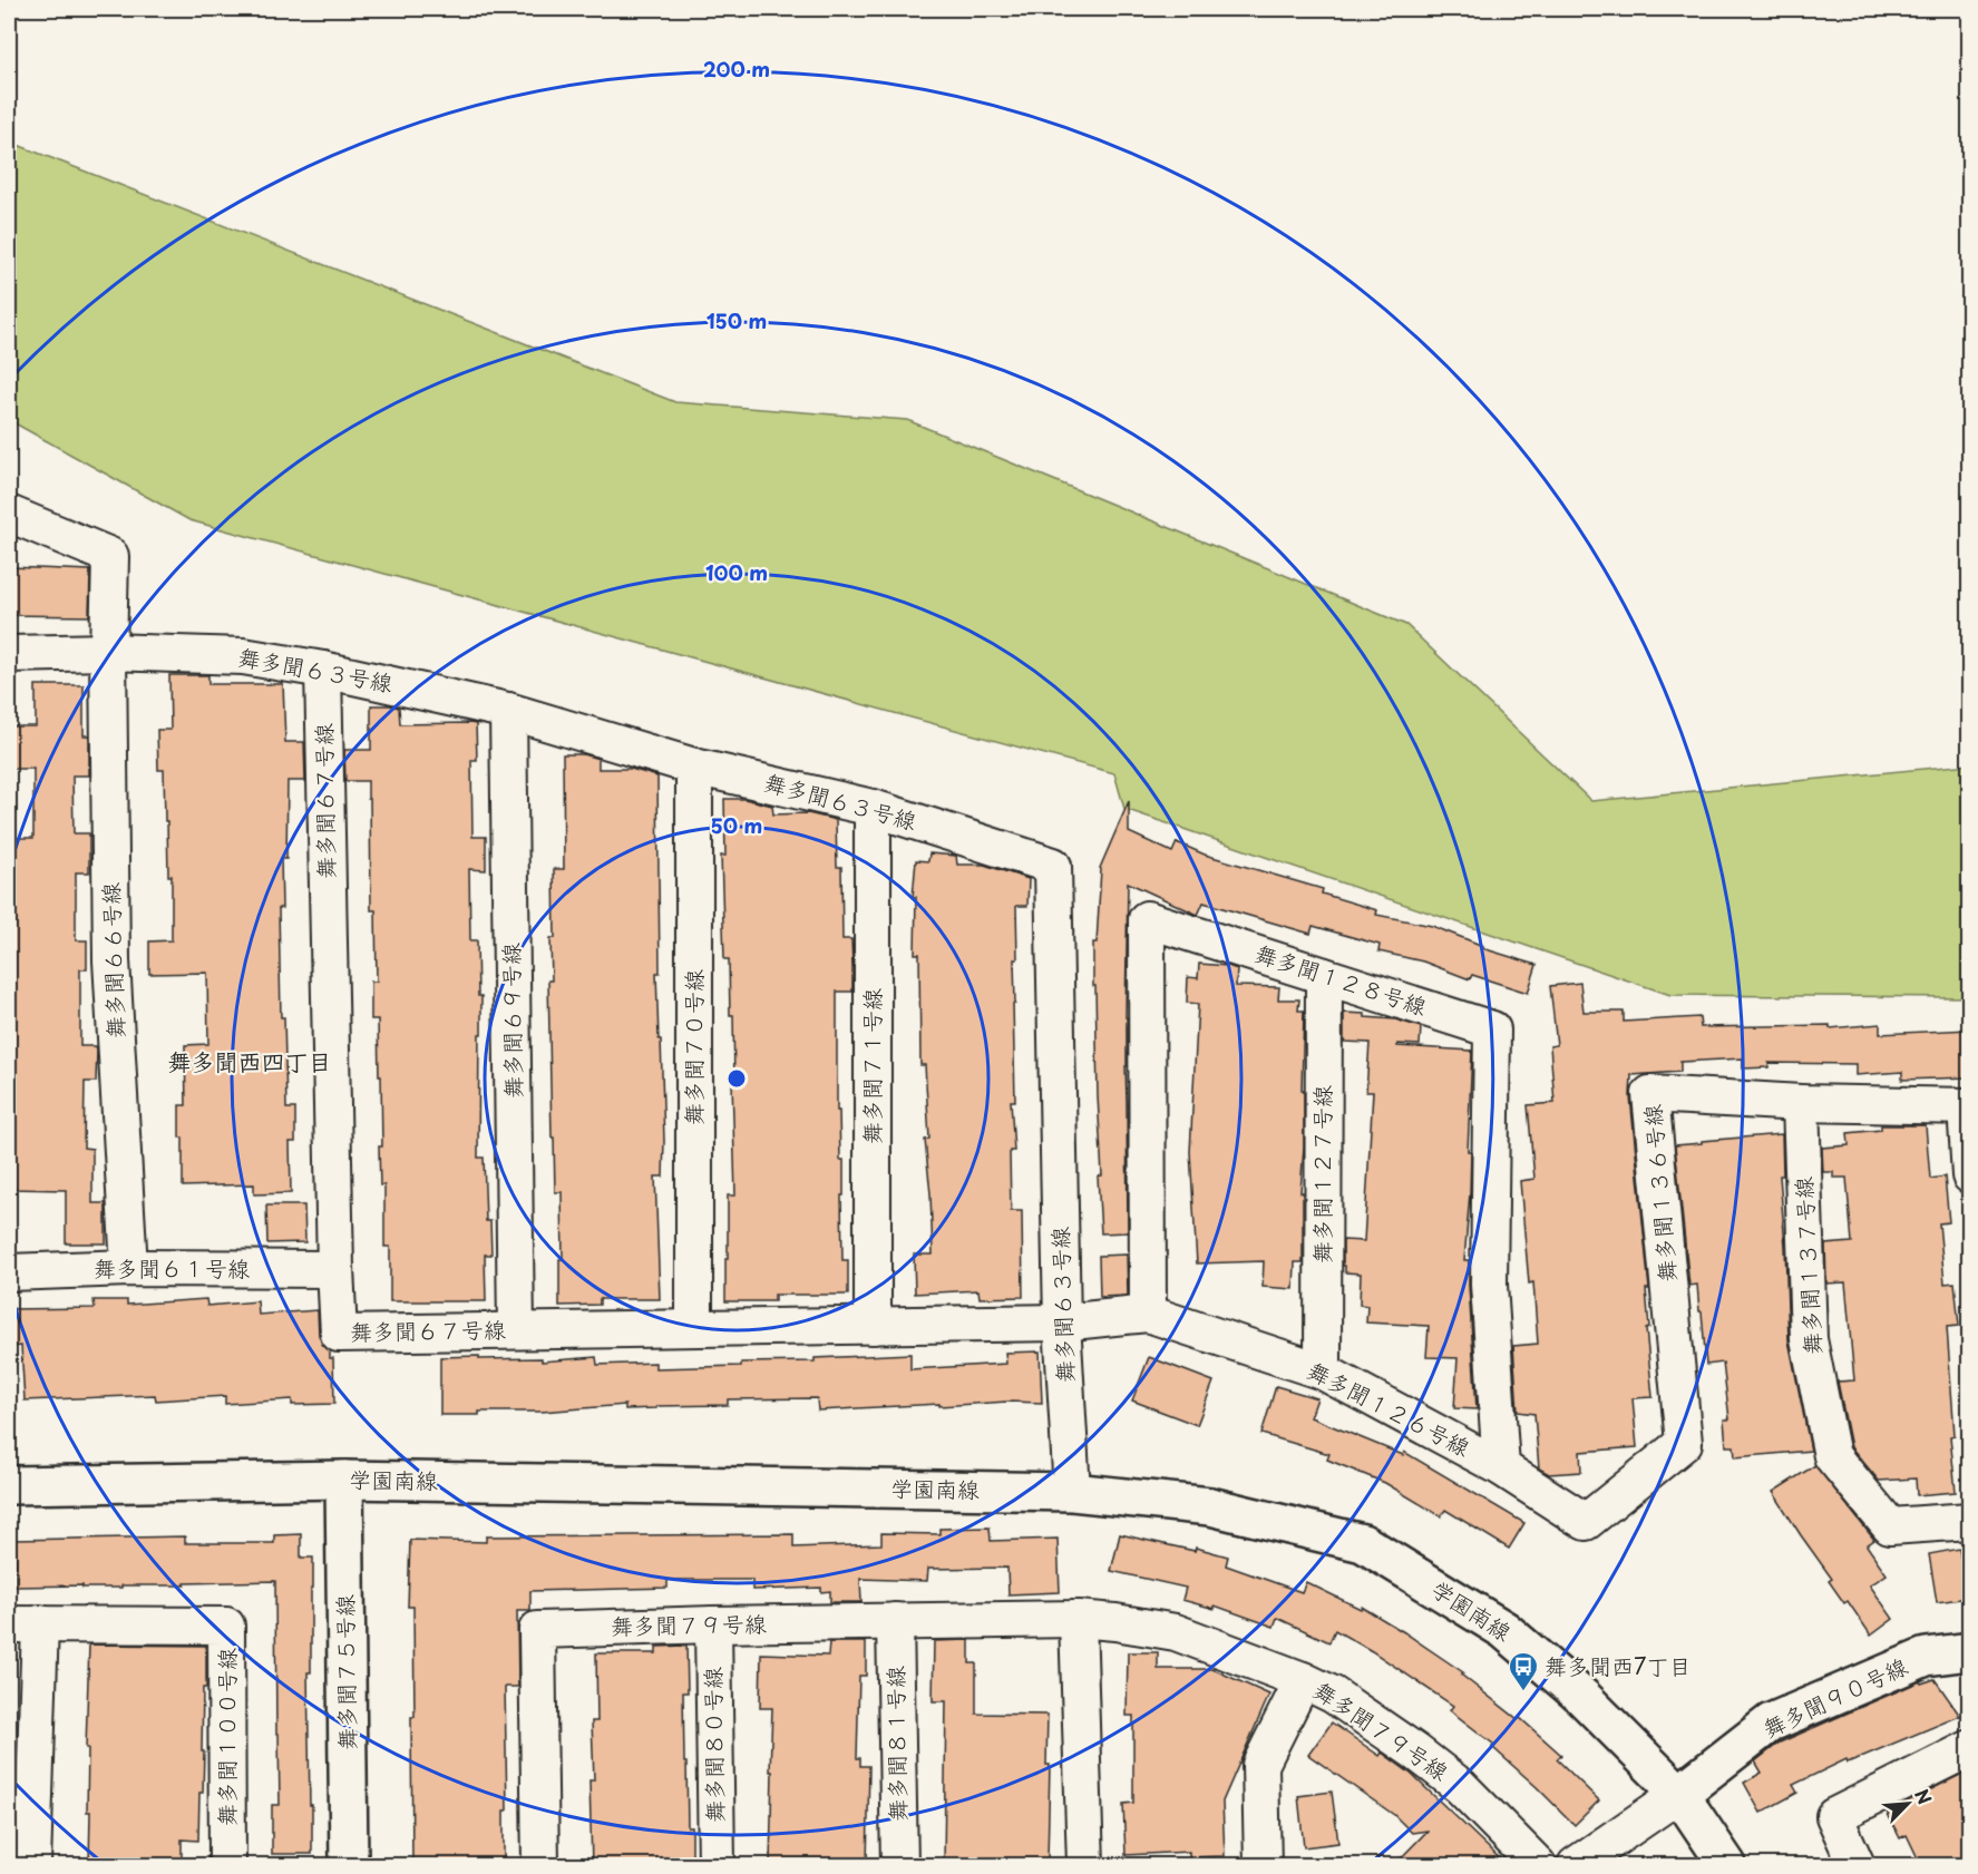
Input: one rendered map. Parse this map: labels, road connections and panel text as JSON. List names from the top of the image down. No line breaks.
{"streets":{"street":["舞多聞６３号線","舞多聞６７号線","舞多聞６６号線","舞多聞１２８号線","舞多聞６９号線","舞多聞７０号線","舞多聞７１号線","舞多聞１２７号線","舞多聞１３６号線","舞多聞１３７号線","舞多聞６１号線","舞多聞１２６号線","学園南線","舞多聞７９号線","舞多聞７５号線","舞多聞９０号線","舞多聞１００号線","舞多聞８１号線","舞多聞８０号線"]},"crossings":[["舞多聞６３号線","舞多聞６７号線"],["舞多聞６３号線","舞多聞６６号線"],["舞多聞６３号線","舞多聞６９号線"],["舞多聞６３号線","舞多聞７０号線"],["舞多聞６３号線","舞多聞７１号線"],["舞多聞６３号線","舞多聞１２６号線"],["舞多聞６３号線","学園南線"],["舞多聞６７号線","舞多聞６９号線"],["舞多聞６７号線","舞多聞７０号線"],["舞多聞６７号線","舞多聞７１号線"],["舞多聞６７号線","舞多聞６１号線"],["舞多聞６７号線","舞多聞１２６号線"],["舞多聞６６号線","舞多聞６１号線"],["舞多聞１２８号線","舞多聞１２７号線"],["舞多聞１２８号線","舞多聞１２６号線"],["舞多聞１２７号線","舞多聞１２６号線"],["舞多聞１３６号線","舞多聞１３７号線"],["舞多聞１３６号線","舞多聞１２６号線"],["学園南線","舞多聞７５号線"],["学園南線","舞多聞９０号線"],["舞多聞７９号線","舞多聞８１号線"],["舞多聞７９号線","舞多聞８０号線"]],"districts":["舞多聞西四丁目"],"places":{"bus stop":["舞多聞西7丁目"]},"north":"top right","rings":["200 m","150 m","100 m","50 m"]}
